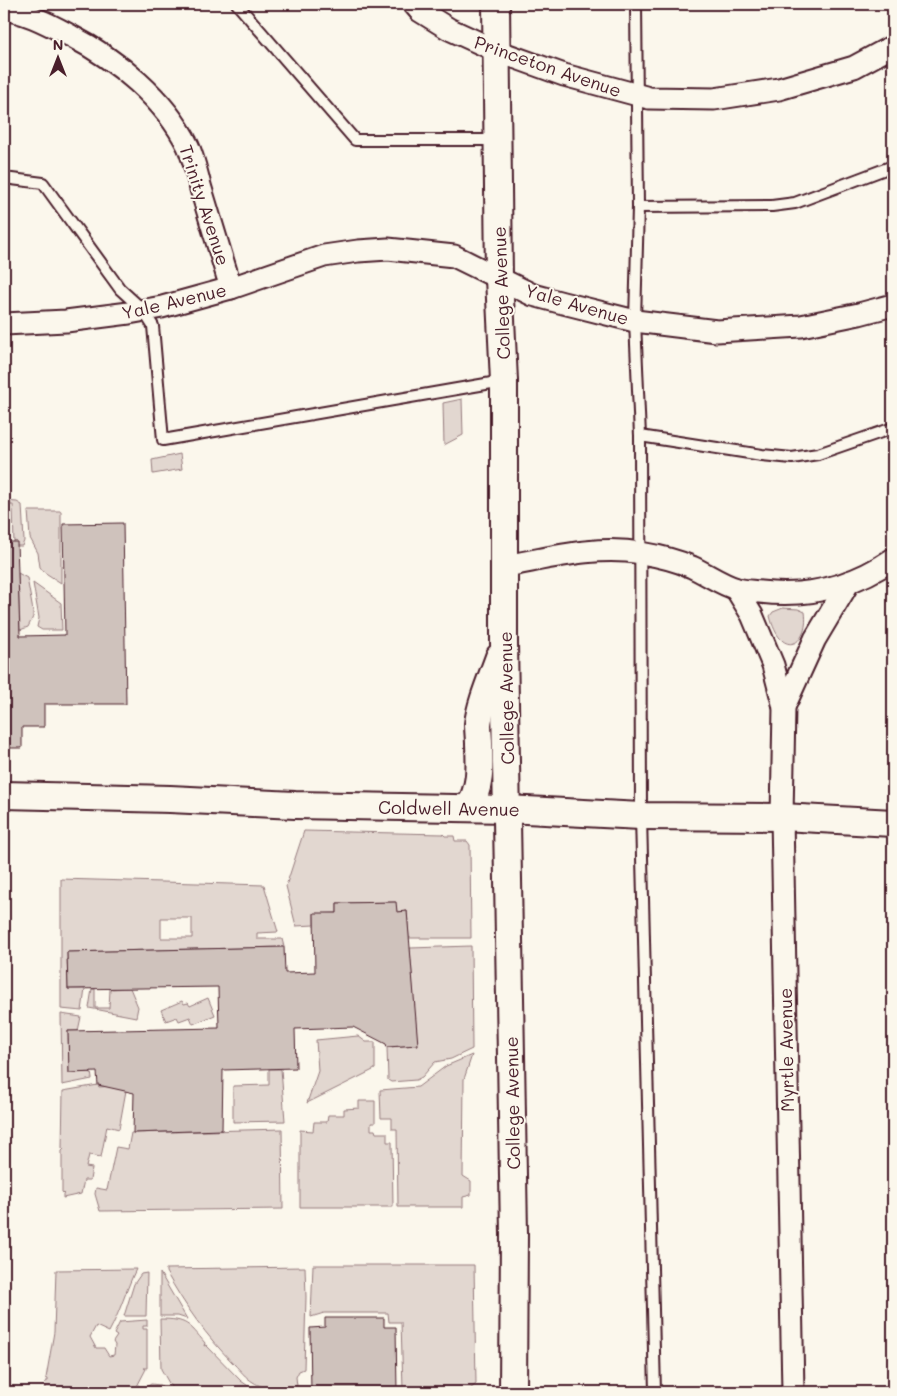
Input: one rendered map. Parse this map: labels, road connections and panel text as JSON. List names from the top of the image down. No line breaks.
{"streets":{"street":["Princeton Avenue","Trinity Avenue","College Avenue","Yale Avenue","Coldwell Avenue","Myrtle Avenue"]},"crossings":[["Princeton Avenue","College Avenue"],["Trinity Avenue","Yale Avenue"],["College Avenue","Yale Avenue"],["College Avenue","Coldwell Avenue"],["Coldwell Avenue","Myrtle Avenue"]],"north":"top"}
